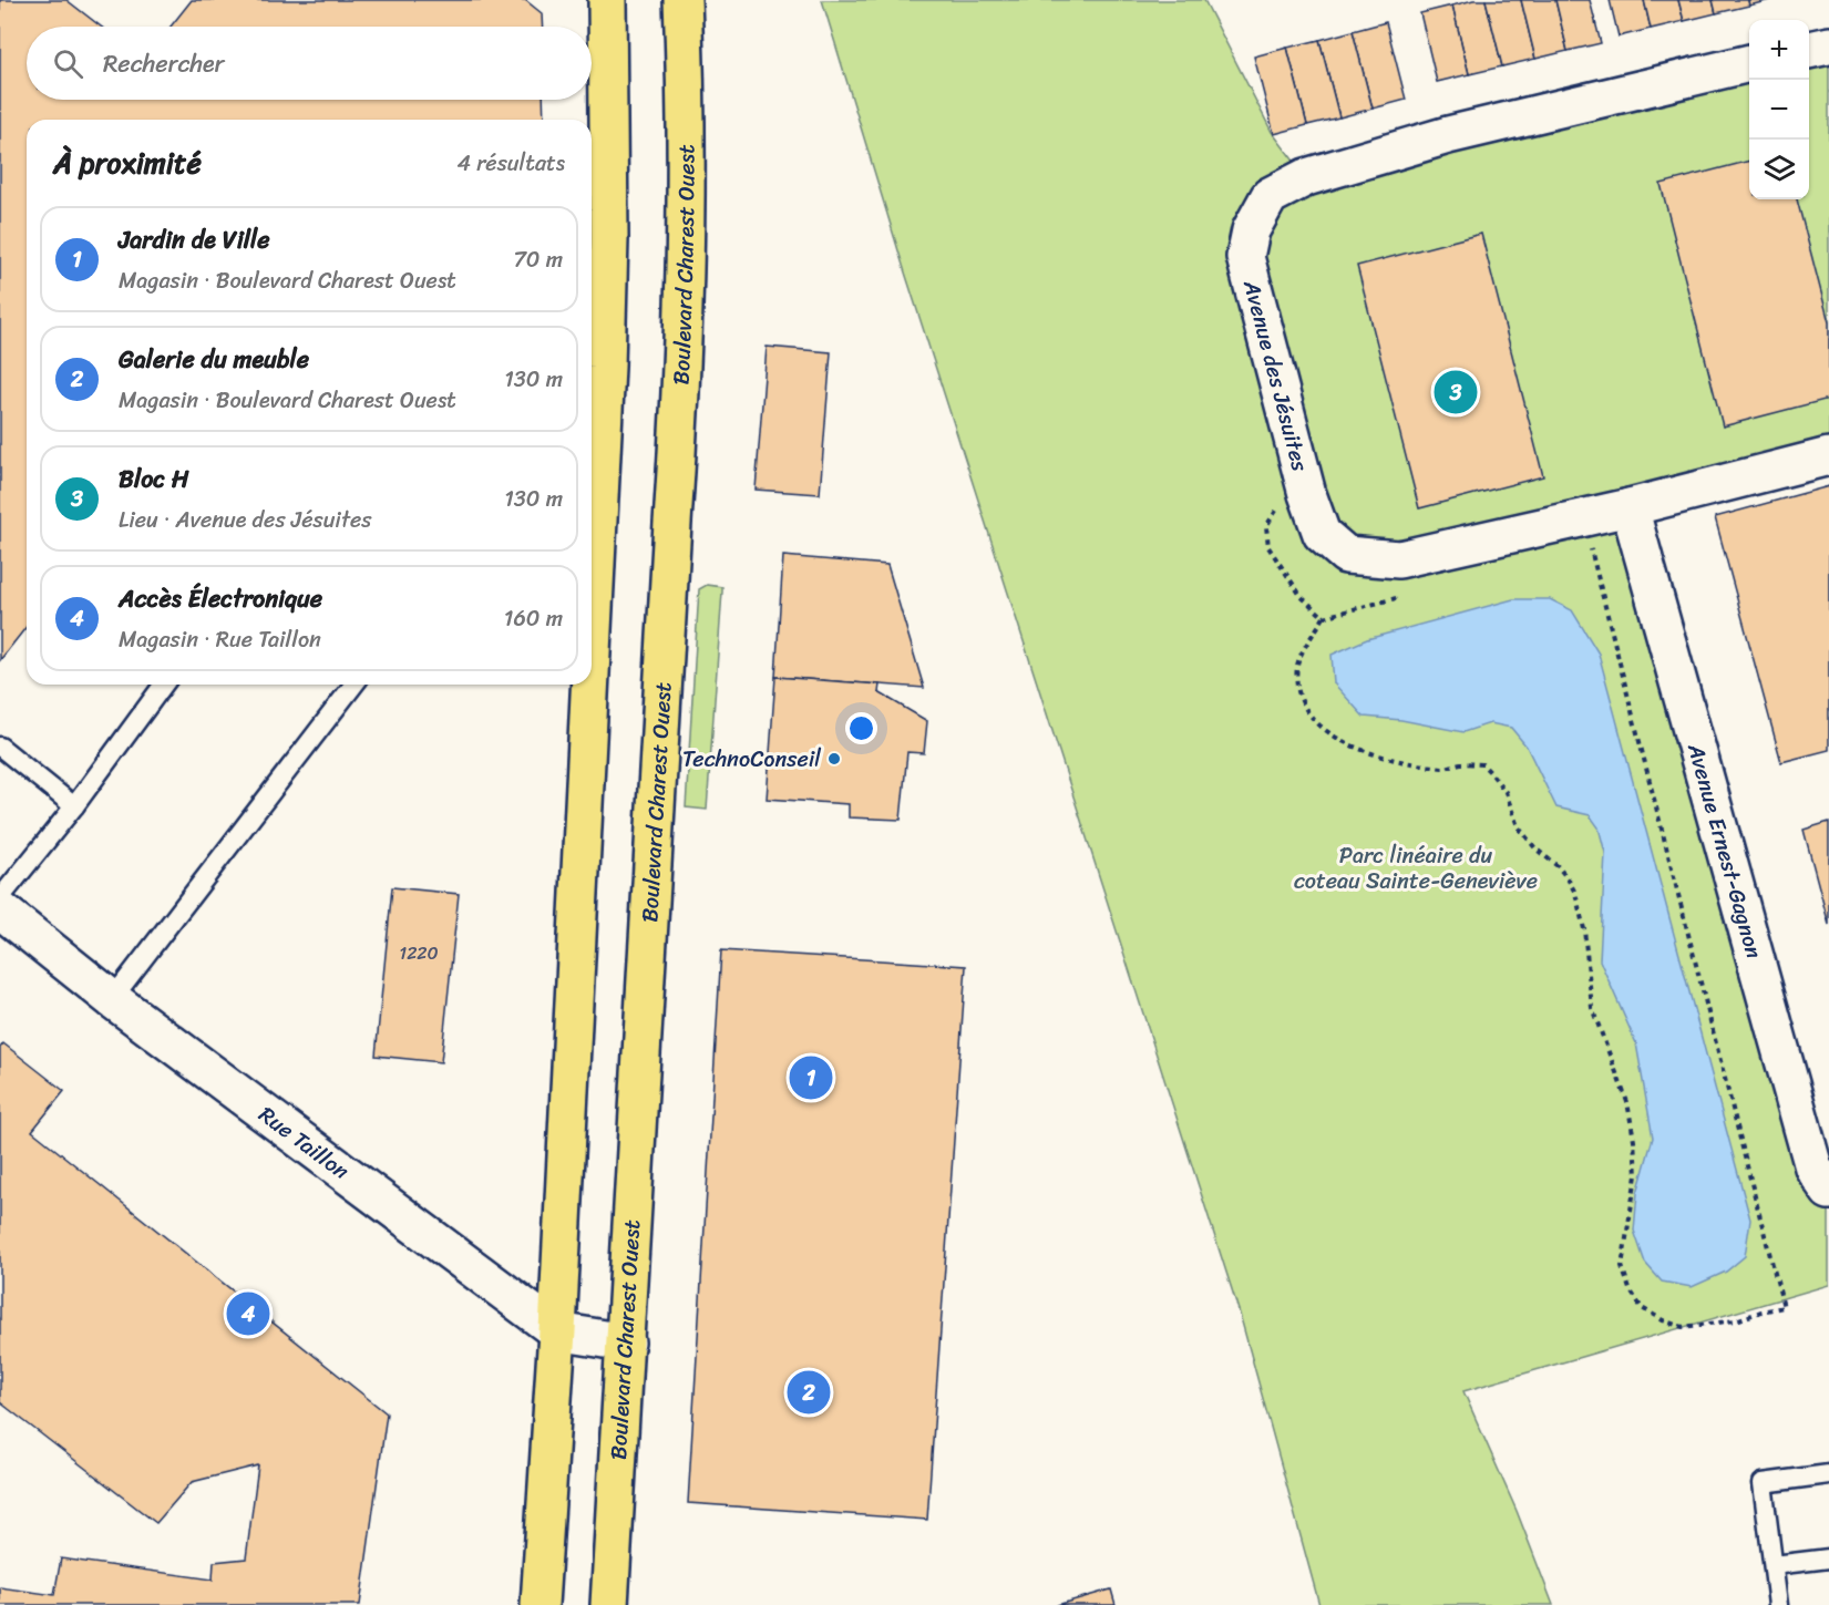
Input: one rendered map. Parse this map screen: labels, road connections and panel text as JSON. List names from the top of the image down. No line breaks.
{"streets":{"main road":["Boulevard Charest Ouest"],"street":["Avenue des Jésuites","Avenue Ernest-Gagnon","Rue Taillon"]},"crossings":[["Boulevard Charest Ouest","Rue Taillon"],["Avenue des Jésuites","Avenue Ernest-Gagnon"]],"parks":["Parc linéaire du coteau Sainte-Geneviève"],"places":["TechnoConseil"],"house_numbers":["1220"],"page":{"map_buttons":["+","−"],"search":"Rechercher","heading":["À proximité","4 résultats"],"list":[{"mark":"1","name":"Jardin de Ville","note":"Magasin · Boulevard Charest Ouest","value":"70 m"},{"mark":"2","name":"Galerie du meuble","note":"Magasin · Boulevard Charest Ouest","value":"130 m"},{"mark":"3","name":"Bloc H","note":"Lieu · Avenue des Jésuites","value":"130 m"},{"mark":"4","name":"Accès Électronique","note":"Magasin · Rue Taillon","value":"160 m"}],"pins":["3","1","4","2"]}}
